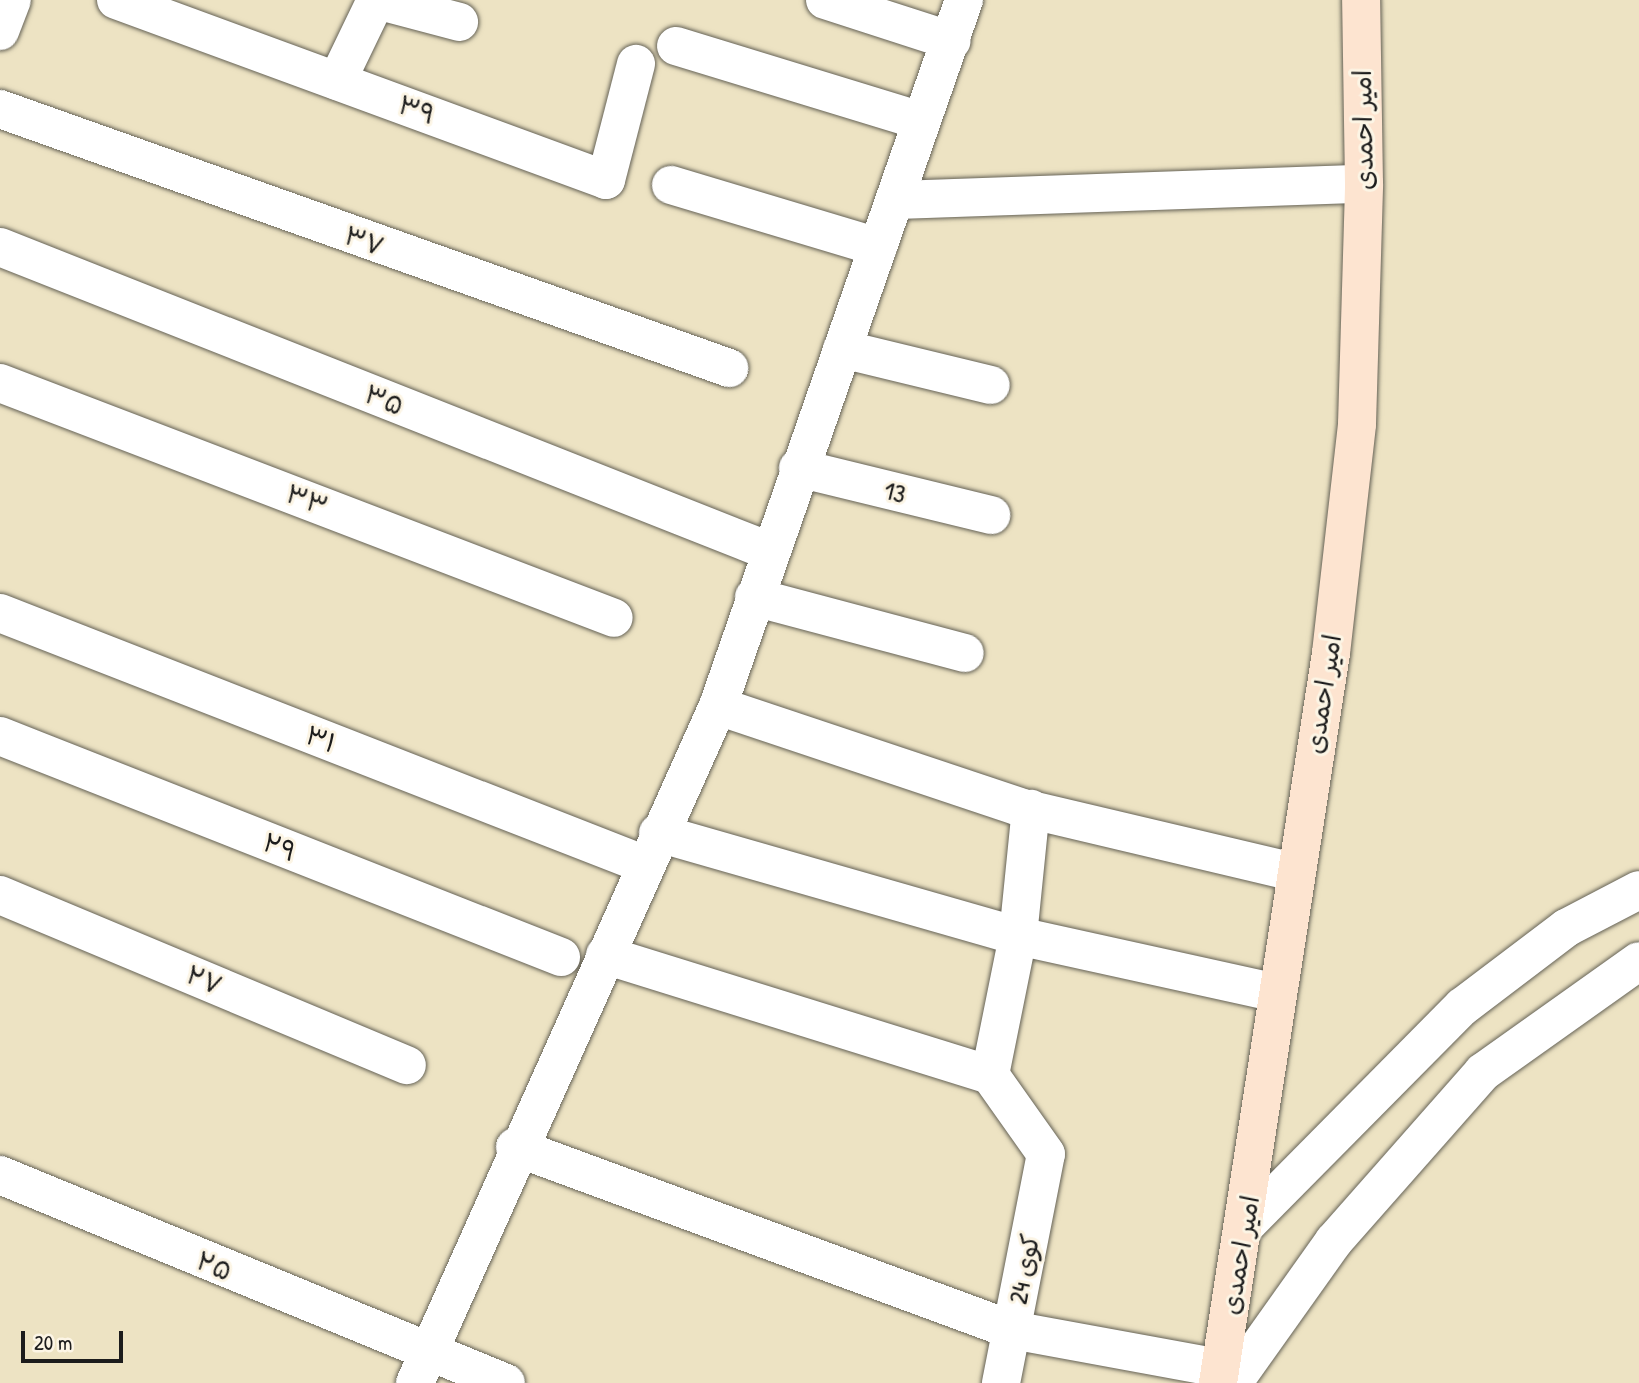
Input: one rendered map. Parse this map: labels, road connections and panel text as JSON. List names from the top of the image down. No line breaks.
{"streets":{"main road":["امیر احمدی"],"street":["۳۹","۳۷","۳۵","13","۳۳","۳۱","۲۹","۲۷","۲۵","کوی 24"]},"crossings":[["امیر احمدی","۳۱"]],"scale_bar":"20 m"}
